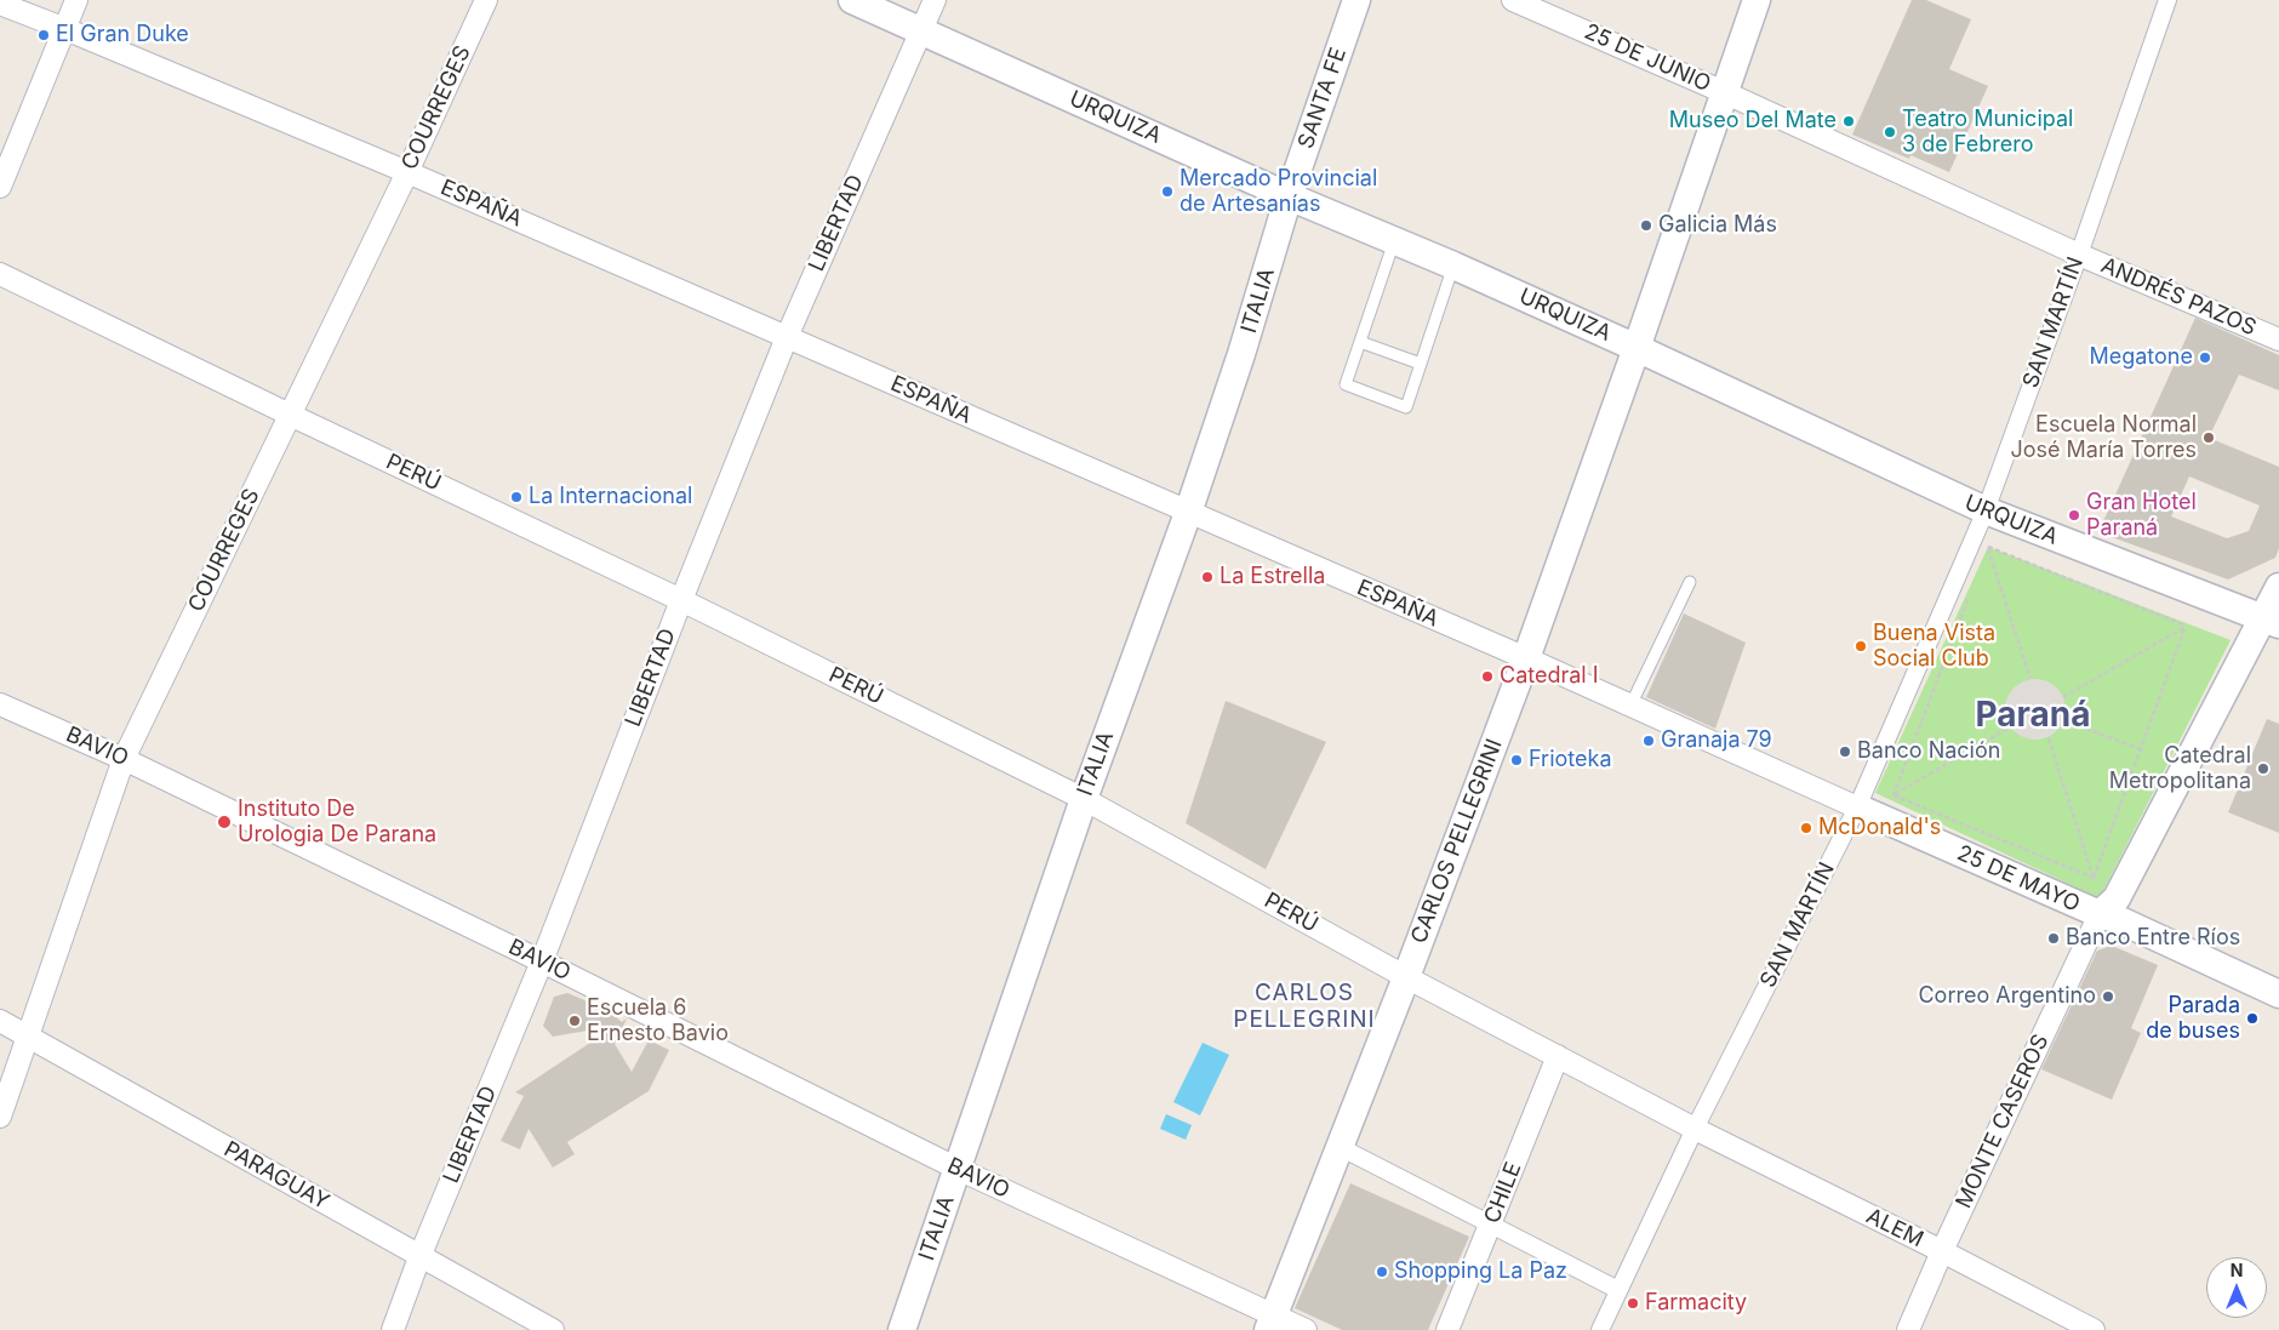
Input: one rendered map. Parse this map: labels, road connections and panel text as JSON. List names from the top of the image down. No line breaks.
{"streets":{"street":["25 DE JUNIO","SANTA FE","COURREGES","URQUIZA","ESPAÑA","LIBERTAD","ANDRÉS PAZOS","ITALIA","SAN MARTÍN","PERÚ","BAVIO","CARLOS PELLEGRINI","25 DE MAYO","MONTE CASEROS","PARAGUAY","CHILE","ALEM"]},"crossings":[["25 DE JUNIO","ANDRÉS PAZOS"],["25 DE JUNIO","SAN MARTÍN"],["25 DE JUNIO","CARLOS PELLEGRINI"],["SANTA FE","URQUIZA"],["SANTA FE","ITALIA"],["COURREGES","ESPAÑA"],["COURREGES","PERÚ"],["COURREGES","BAVIO"],["COURREGES","PARAGUAY"],["URQUIZA","LIBERTAD"],["URQUIZA","ITALIA"],["URQUIZA","SAN MARTÍN"],["URQUIZA","CARLOS PELLEGRINI"],["ESPAÑA","LIBERTAD"],["ESPAÑA","ITALIA"],["ESPAÑA","SAN MARTÍN"],["ESPAÑA","CARLOS PELLEGRINI"],["ESPAÑA","25 DE MAYO"],["LIBERTAD","PERÚ"],["LIBERTAD","BAVIO"],["LIBERTAD","PARAGUAY"],["ANDRÉS PAZOS","SAN MARTÍN"],["ITALIA","PERÚ"],["ITALIA","BAVIO"],["SAN MARTÍN","PERÚ"],["SAN MARTÍN","25 DE MAYO"],["SAN MARTÍN","ALEM"],["PERÚ","CARLOS PELLEGRINI"],["PERÚ","CHILE"],["PERÚ","ALEM"],["BAVIO","CARLOS PELLEGRINI"],["25 DE MAYO","MONTE CASEROS"],["MONTE CASEROS","ALEM"]],"districts":["Paraná","CARLOS PELLEGRINI"],"places":["El Gran Duke","Museo Del Mate","Teatro Municipal 3 de Febrero","Mercado Provincial de Artesanías","Galicia Más","Megatone","Escuela Normal José María Torres","La Internacional","Gran Hotel Paraná","La Estrella","Buena Vista Social Club","Catedral I","Granaja 79","Banco Nación","Frioteka","Catedral Metropolitana","Instituto De Urologia De Parana","McDonald's","Banco Entre Ríos","Correo Argentino","Parada de buses","Escuela 6 Ernesto Bavio","Shopping La Paz","Farmacity"],"north":"top"}
